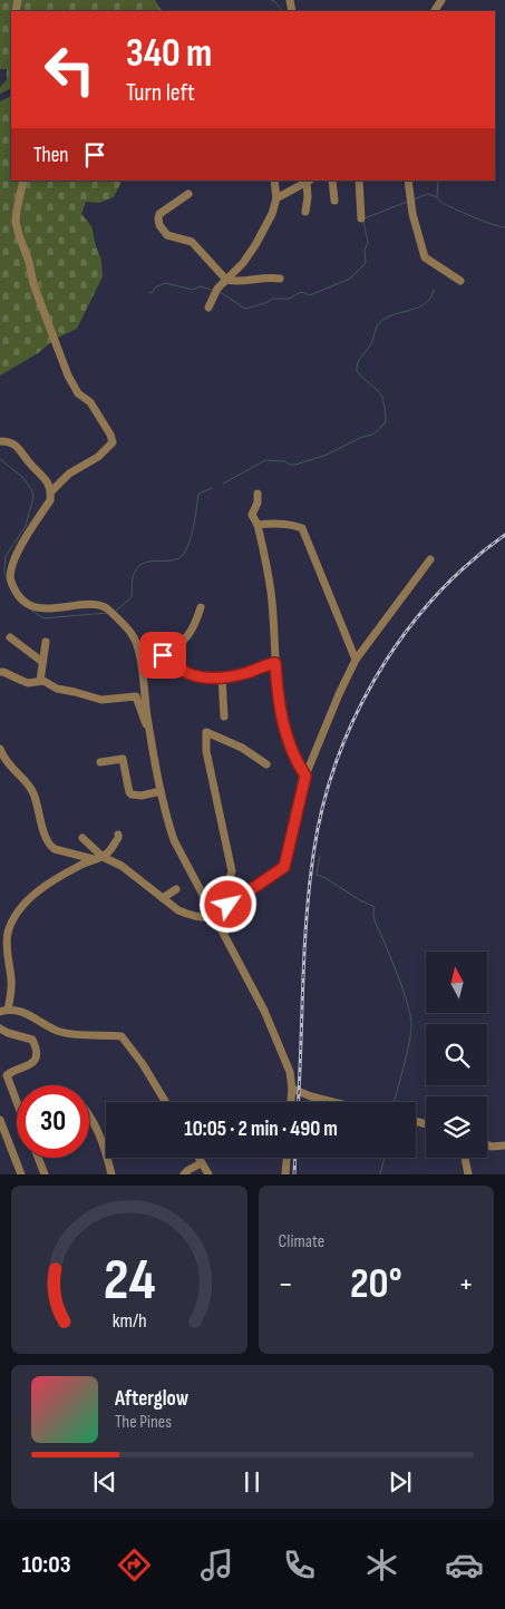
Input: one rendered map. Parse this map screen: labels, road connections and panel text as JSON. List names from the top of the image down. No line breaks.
{"north":"top","page":{"turn":["340 m","Turn left"],"then":"Then","limit":"30","trip":"10:05 · 2 min · 490 m","tile":"Climate","heat":["−","20°","+"],"song":["Afterglow","The Pines"],"tabs":"10:03","gauge":["24","km/h"]}}
